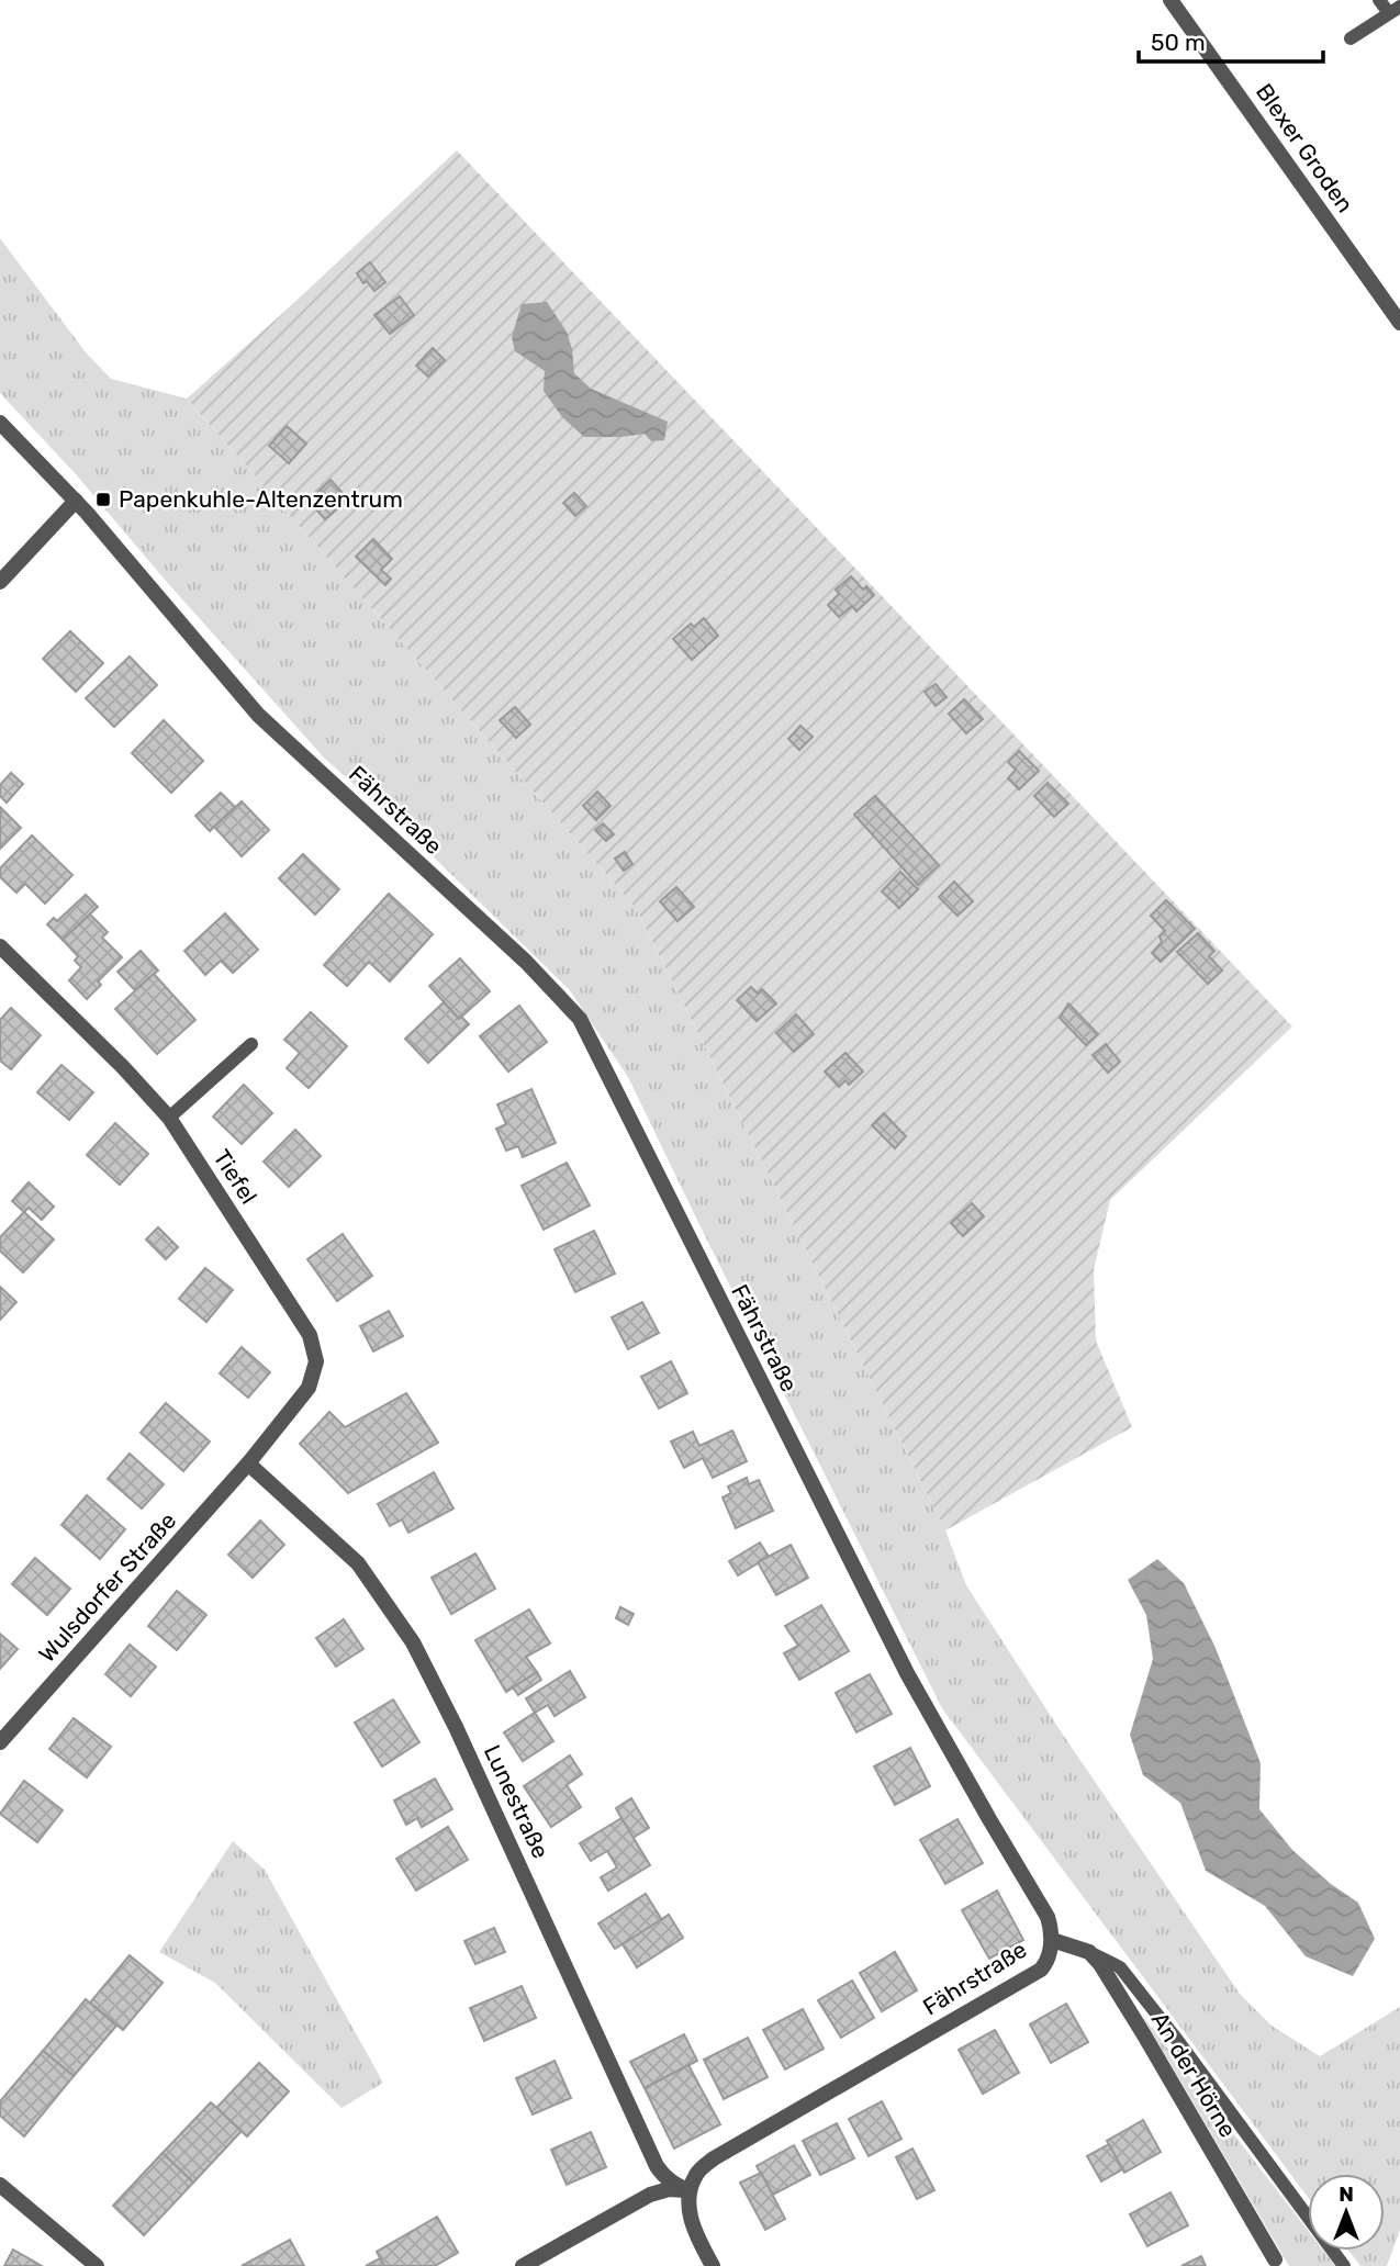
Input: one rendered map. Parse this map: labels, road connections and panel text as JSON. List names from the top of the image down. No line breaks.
{"streets":{"street":["Blexer Groden","Fährstraße","Tiefel","Wulsdorfer Straße","Lunestraße","An der Hörne"]},"crossings":[["Fährstraße","Lunestraße"],["Tiefel","Wulsdorfer Straße"],["Tiefel","Lunestraße"],["Wulsdorfer Straße","Lunestraße"]],"places":{"transit":["Papenkuhle-Altenzentrum"]},"scale_bar":"50 m","north":"top"}
